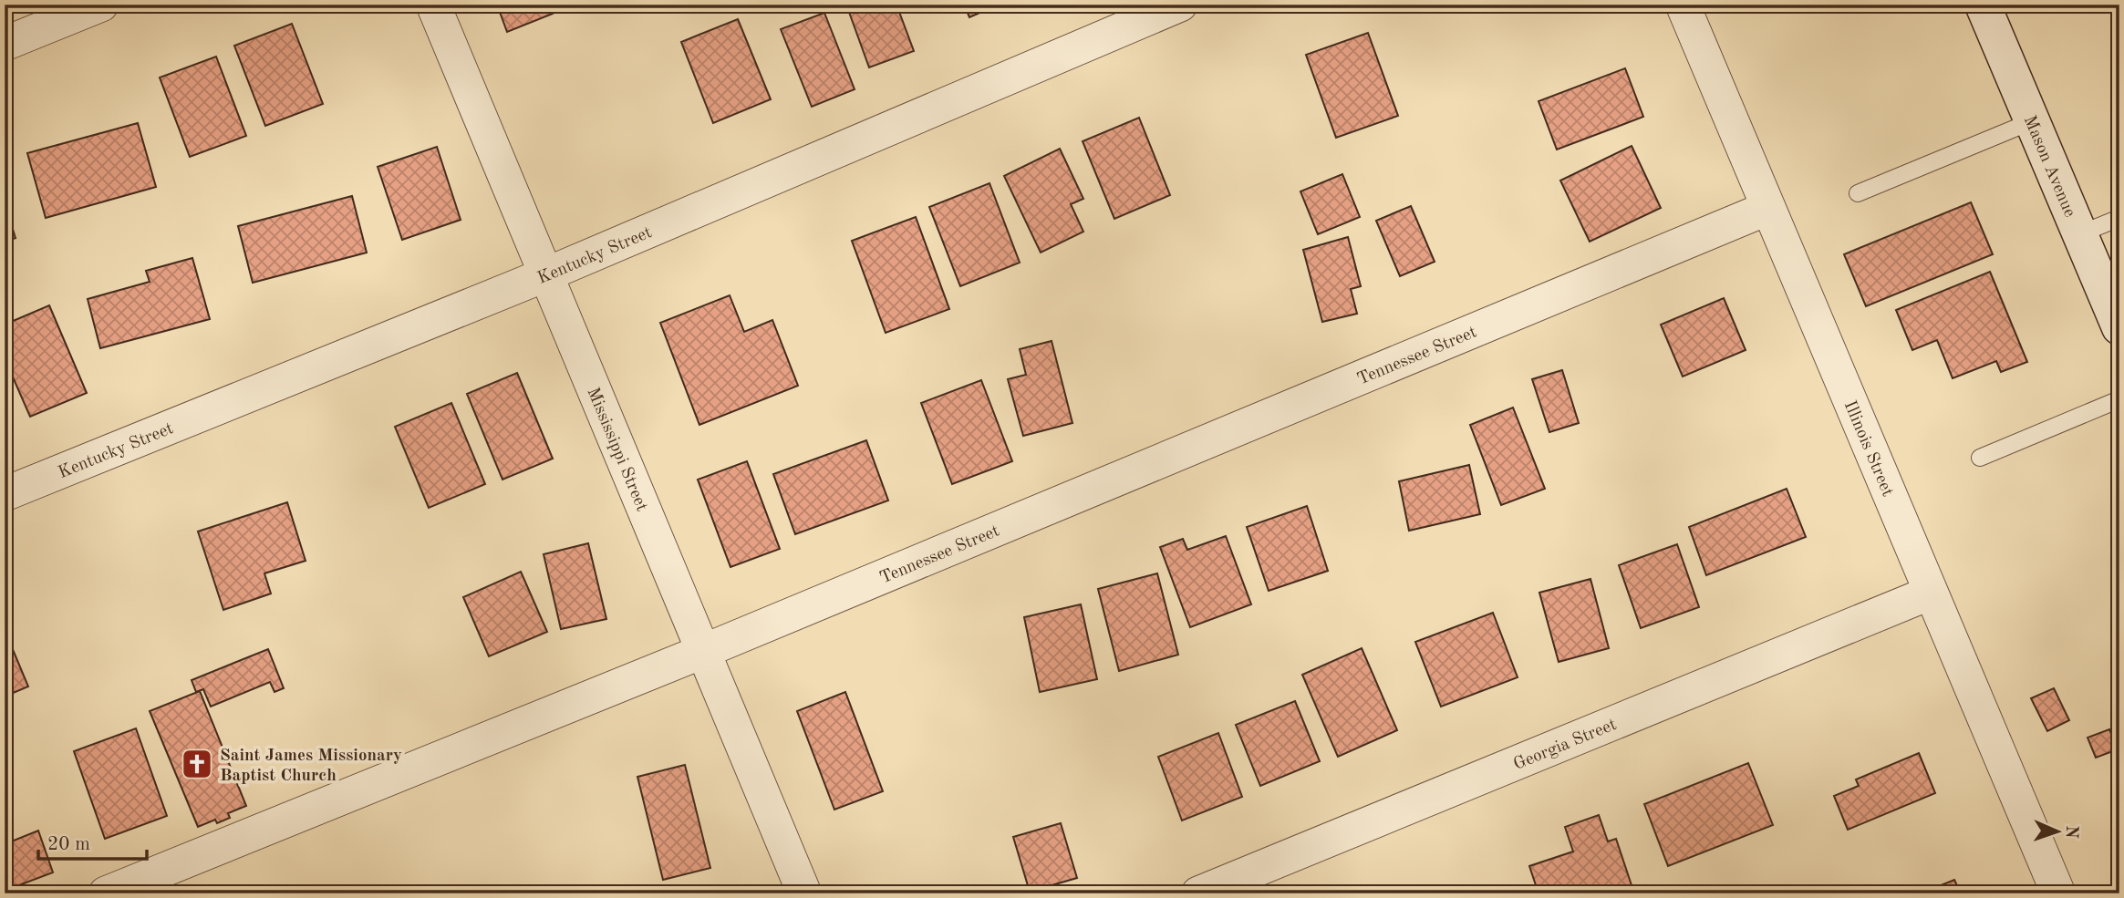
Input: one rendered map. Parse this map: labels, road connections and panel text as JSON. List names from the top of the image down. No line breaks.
{"streets":{"street":["Mason Avenue","Kentucky Street","Tennessee Street","Mississippi Street","Illinois Street","Georgia Street"]},"crossings":[["Kentucky Street","Mississippi Street"],["Tennessee Street","Mississippi Street"],["Tennessee Street","Illinois Street"],["Illinois Street","Georgia Street"]],"places":{"church":["Saint James Missionary Baptist Church"]},"scale_bar":"20 m","north":"right"}
